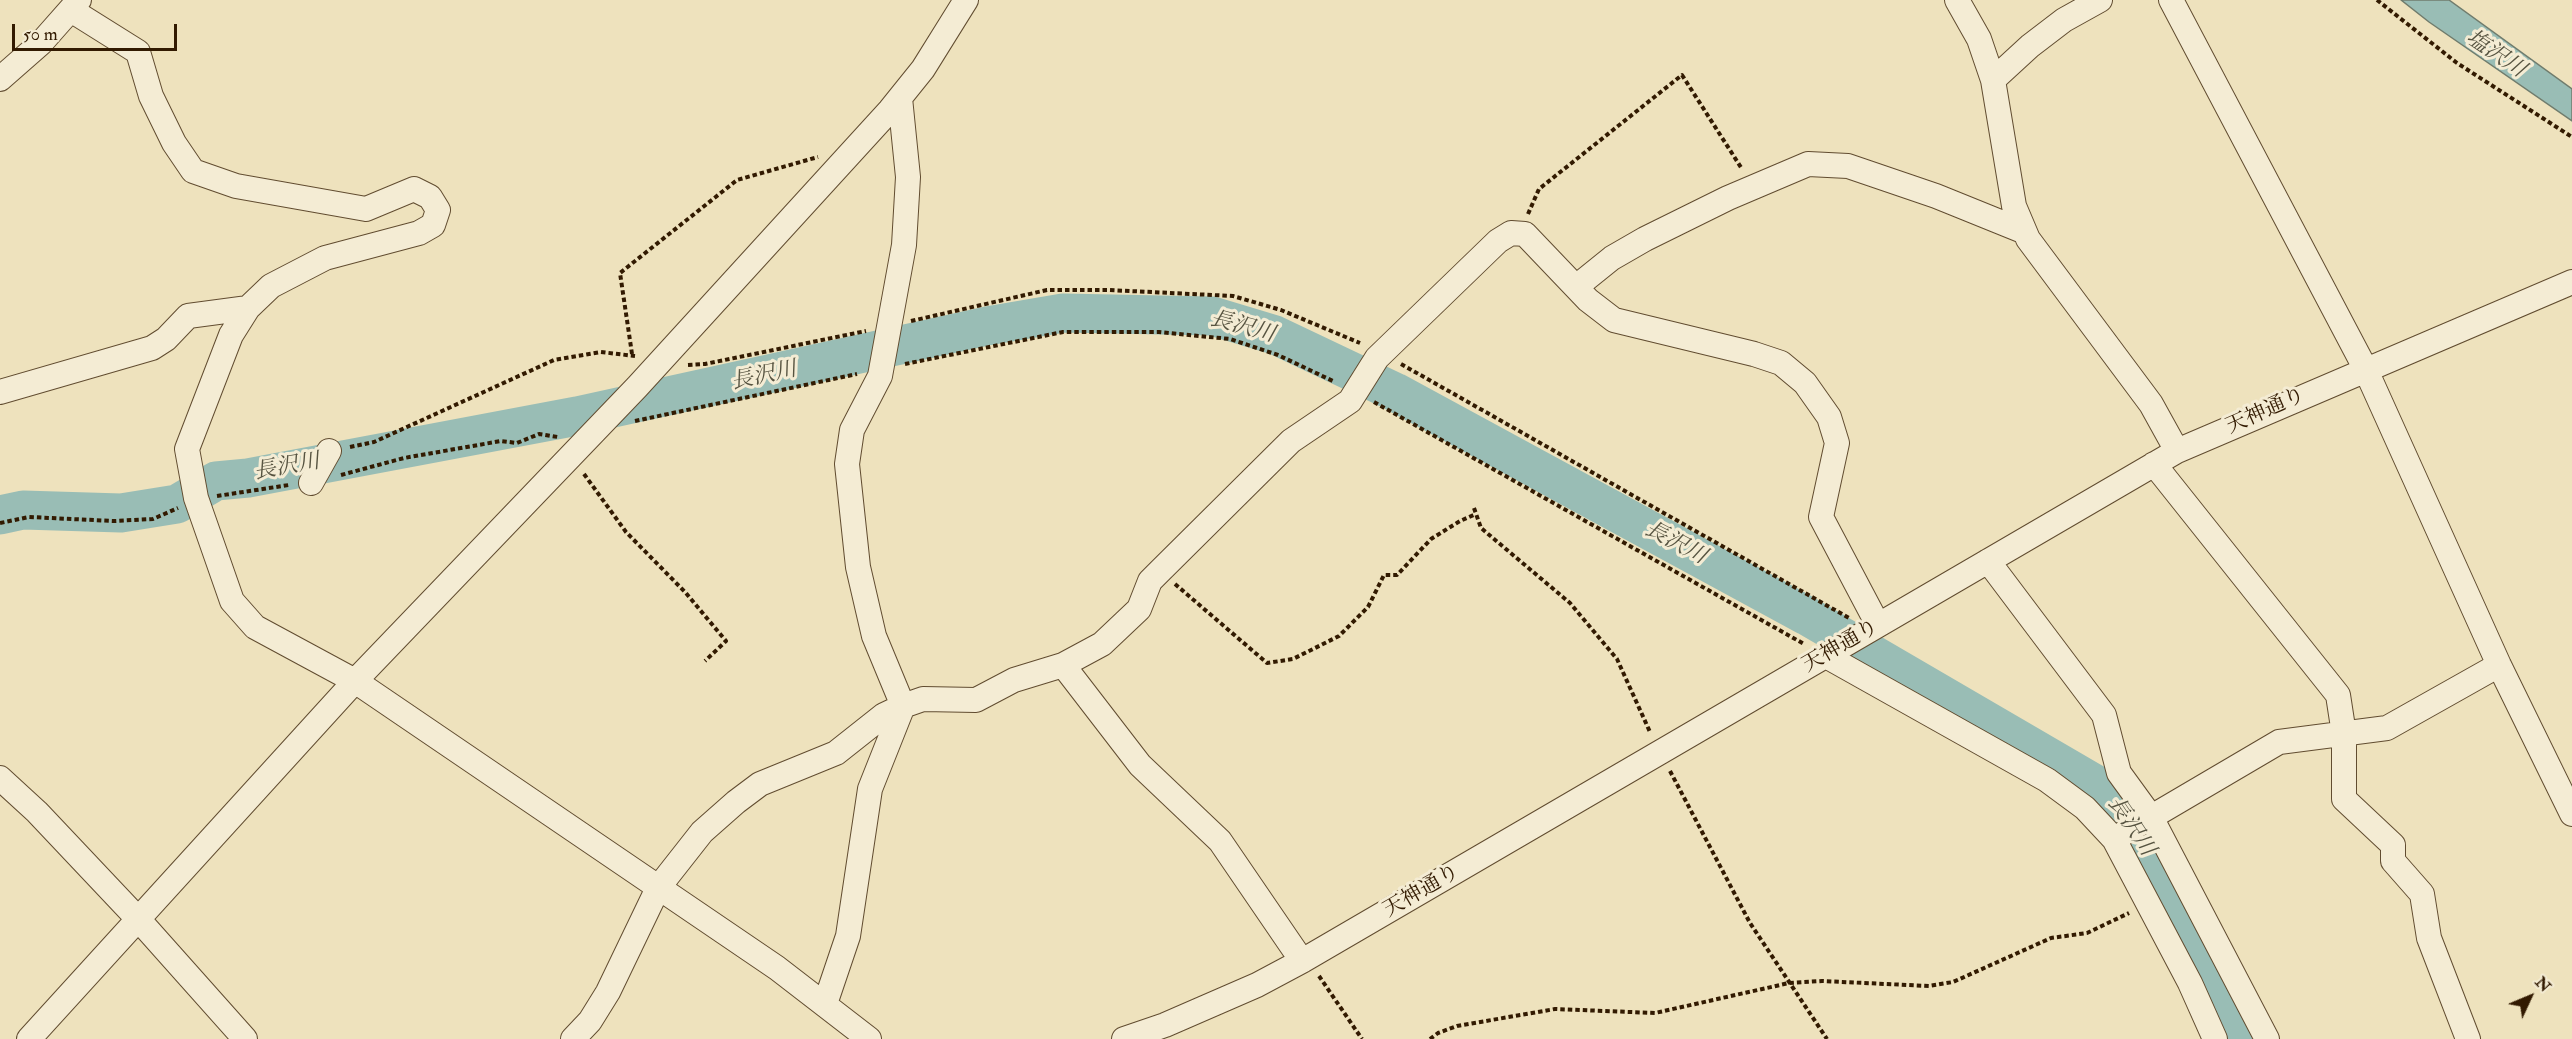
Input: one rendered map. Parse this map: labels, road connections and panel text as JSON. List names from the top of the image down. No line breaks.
{"streets":{"street":["天神通り"]},"water":["塩沢川","長沢川"],"scale_bar":"50 m","north":"top right"}
